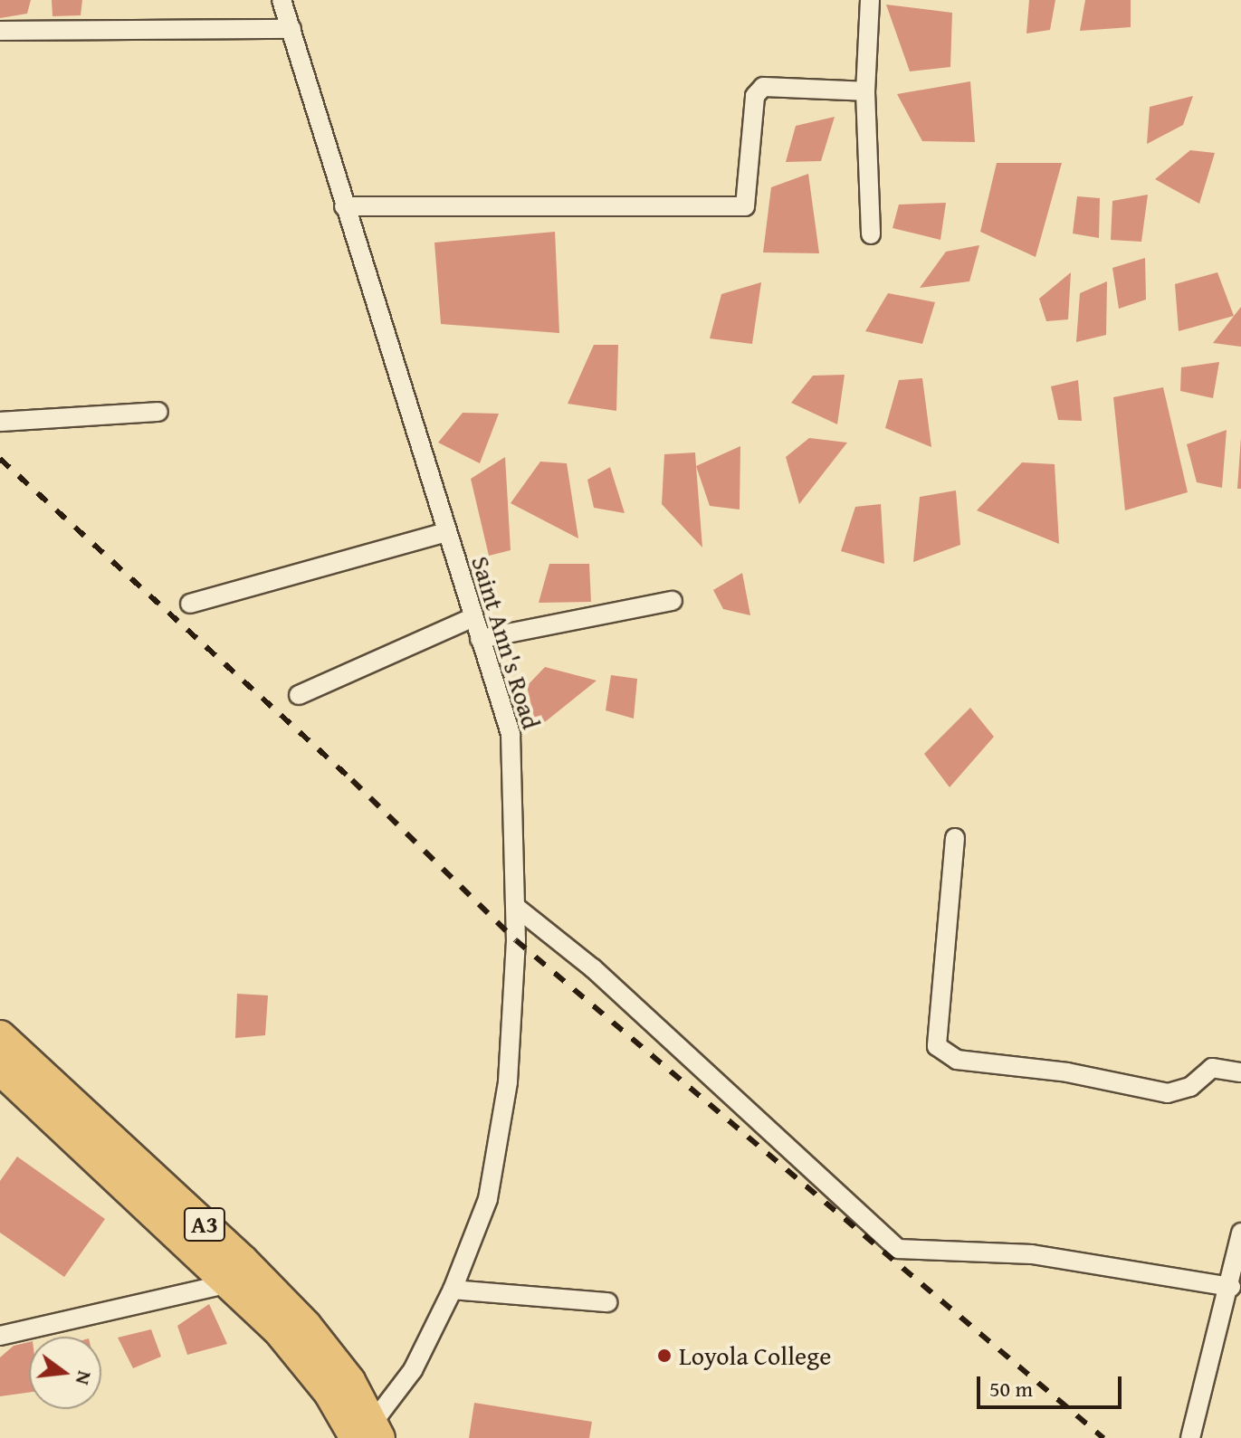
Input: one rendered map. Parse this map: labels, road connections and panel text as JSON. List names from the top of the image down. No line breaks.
{"streets":{"highway":["A3"],"street":["Saint Ann's Road"]},"crossings":[["Saint Ann's Road","A3"]],"places":["Loyola College"],"scale_bar":"50 m","north":"right"}
